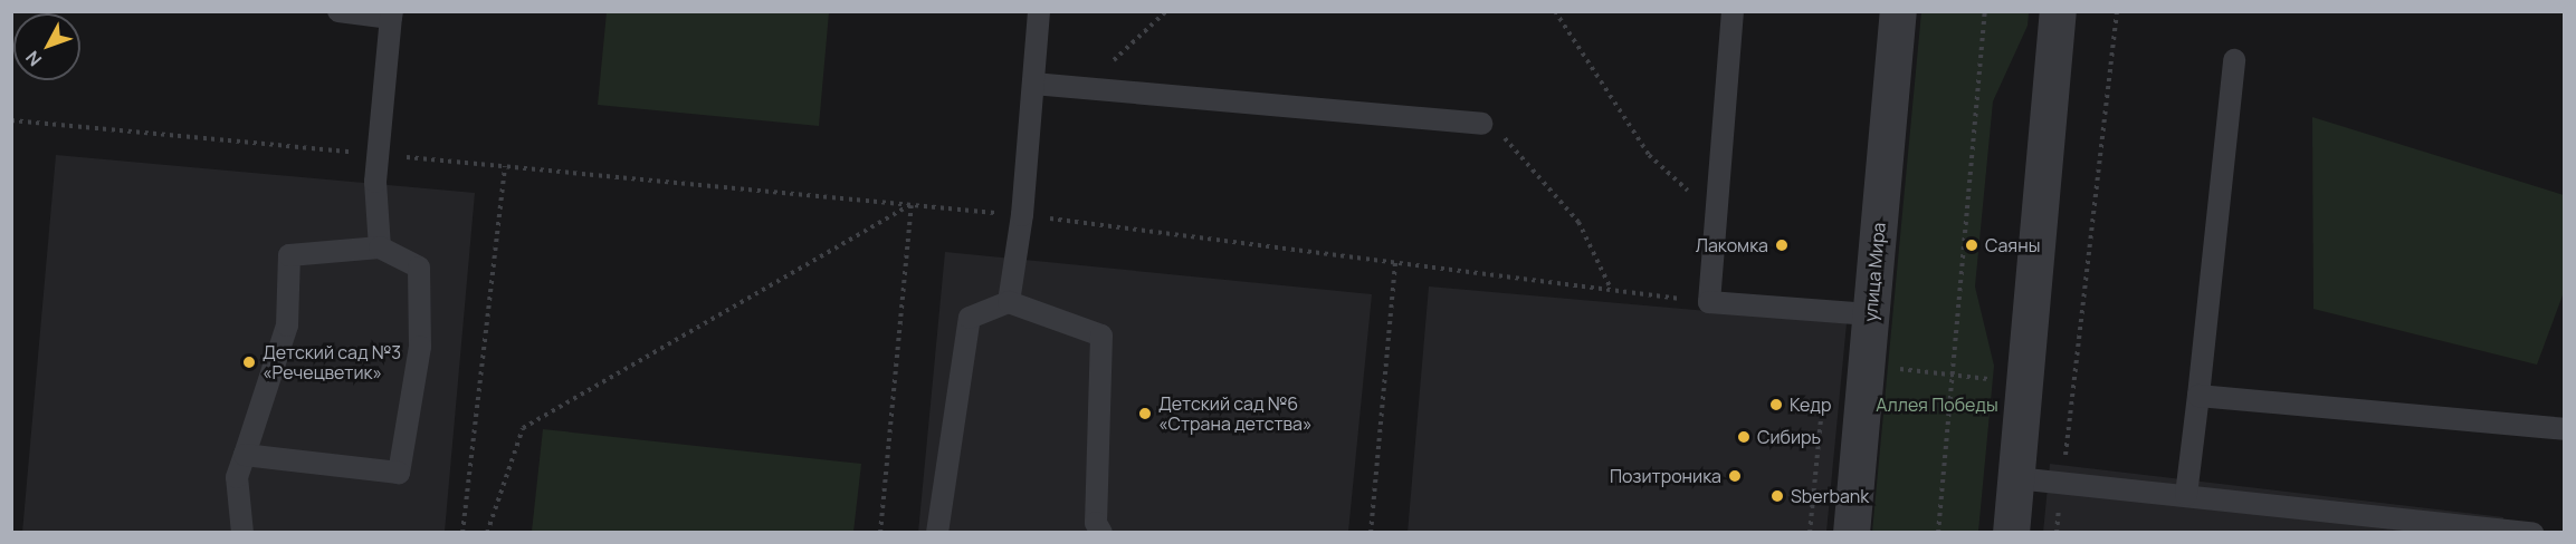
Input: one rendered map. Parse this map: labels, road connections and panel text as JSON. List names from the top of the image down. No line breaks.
{"streets":{"street":["улица Мира"]},"parks":["Аллея Победы"],"places":["Лакомка","Саяны","Детский сад №3 «Речецветик»","Кедр","Детский сад №6 «Страна детства»","Сибирь","Позитроника","Sberbank"],"north":"bottom left"}
